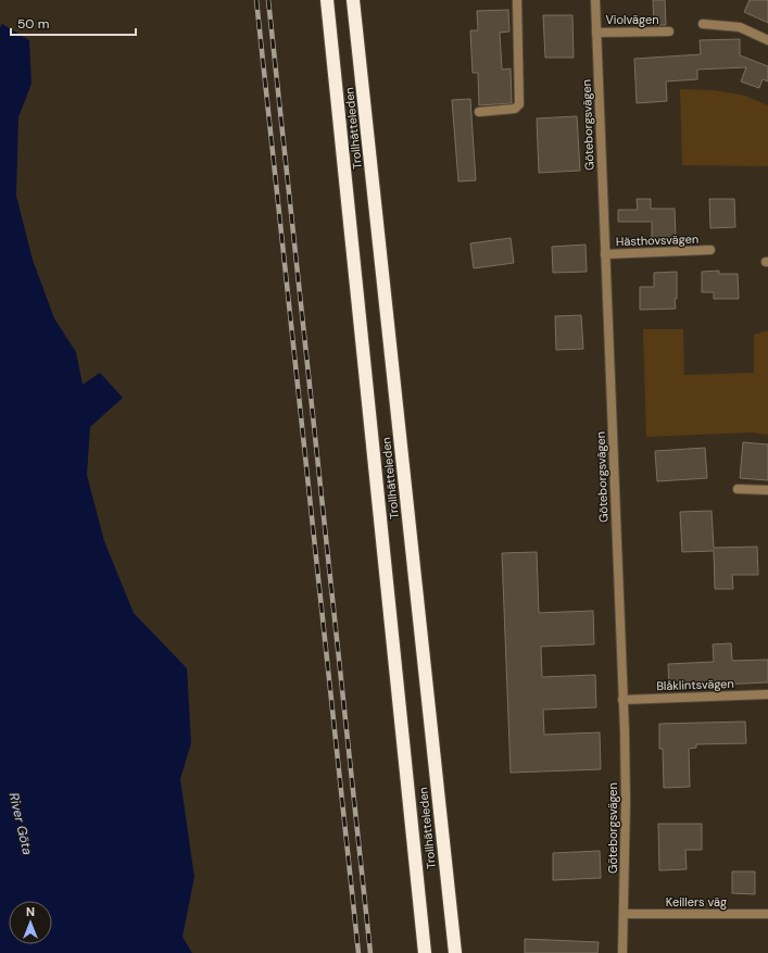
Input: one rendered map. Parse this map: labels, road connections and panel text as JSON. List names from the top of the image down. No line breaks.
{"streets":{"highway":["Trollhätteleden"],"street":["Violvägen","Göteborgsvägen","Hästhovsvägen","Blåklintsvägen","Keillers väg"]},"crossings":[["Violvägen","Göteborgsvägen"],["Göteborgsvägen","Hästhovsvägen"],["Göteborgsvägen","Blåklintsvägen"],["Göteborgsvägen","Keillers väg"]],"water":["River Göta"],"scale_bar":"50 m","north":"top"}
